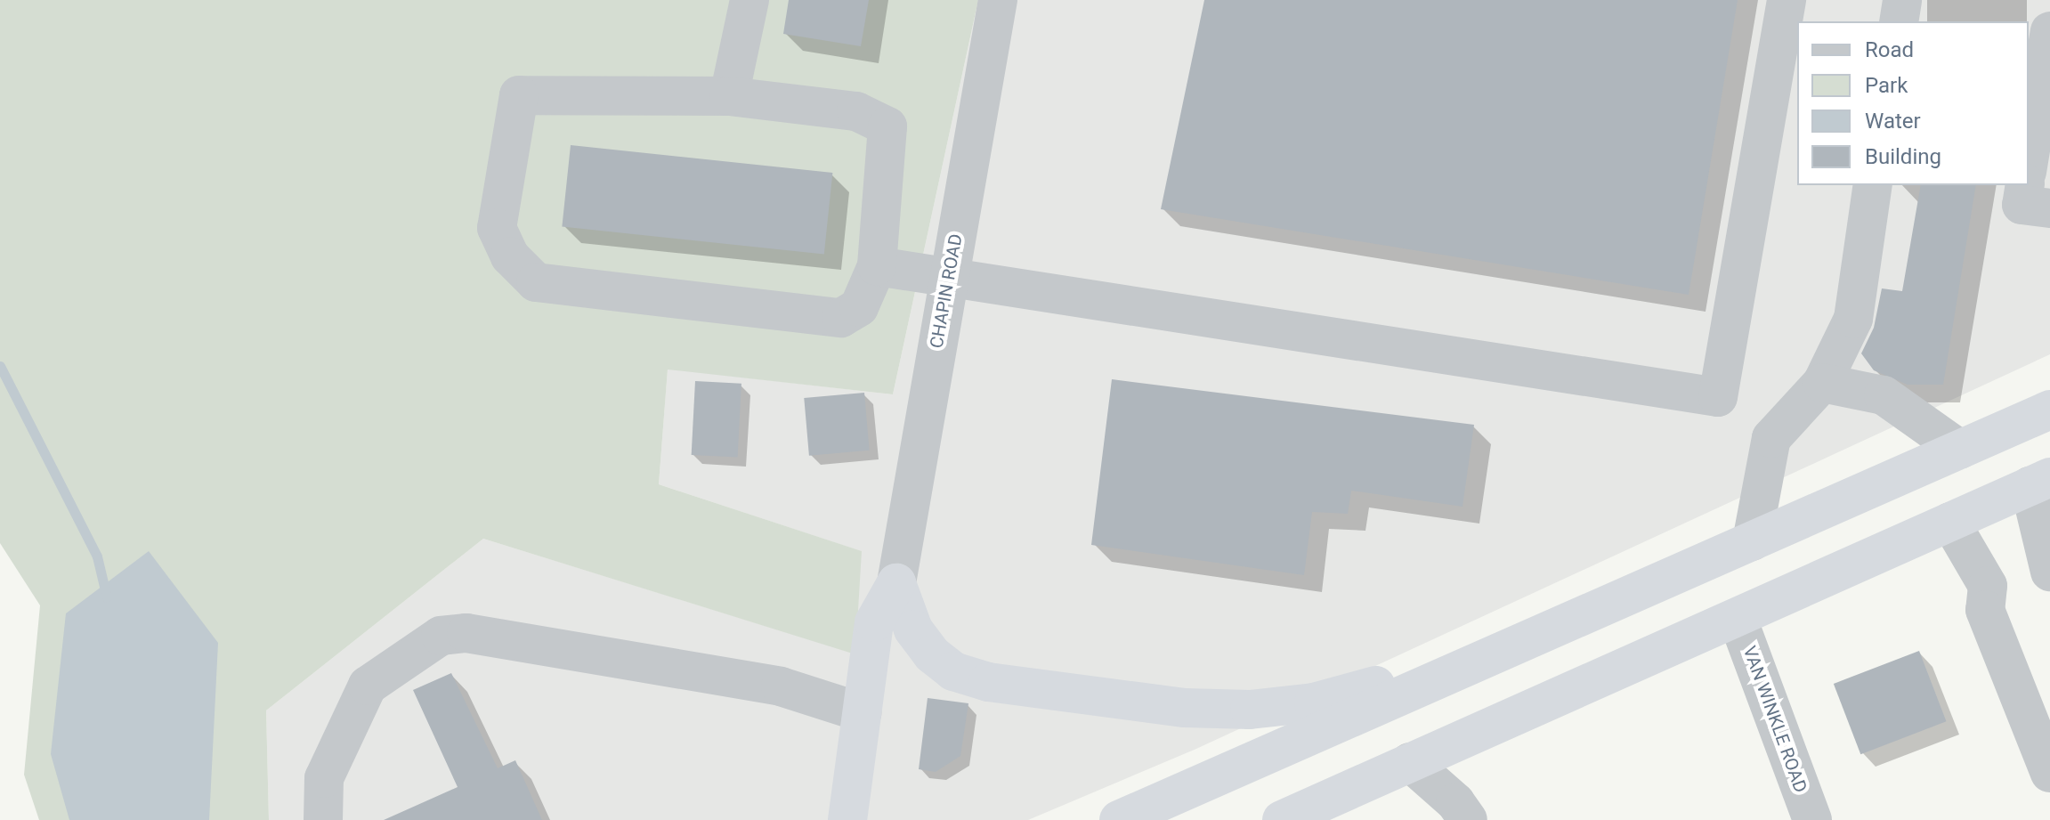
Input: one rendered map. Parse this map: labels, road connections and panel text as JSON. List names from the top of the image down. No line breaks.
{"streets":{"street":["CHAPIN ROAD","VAN WINKLE ROAD"]},"legend":["Road","Park","Water","Building"]}
